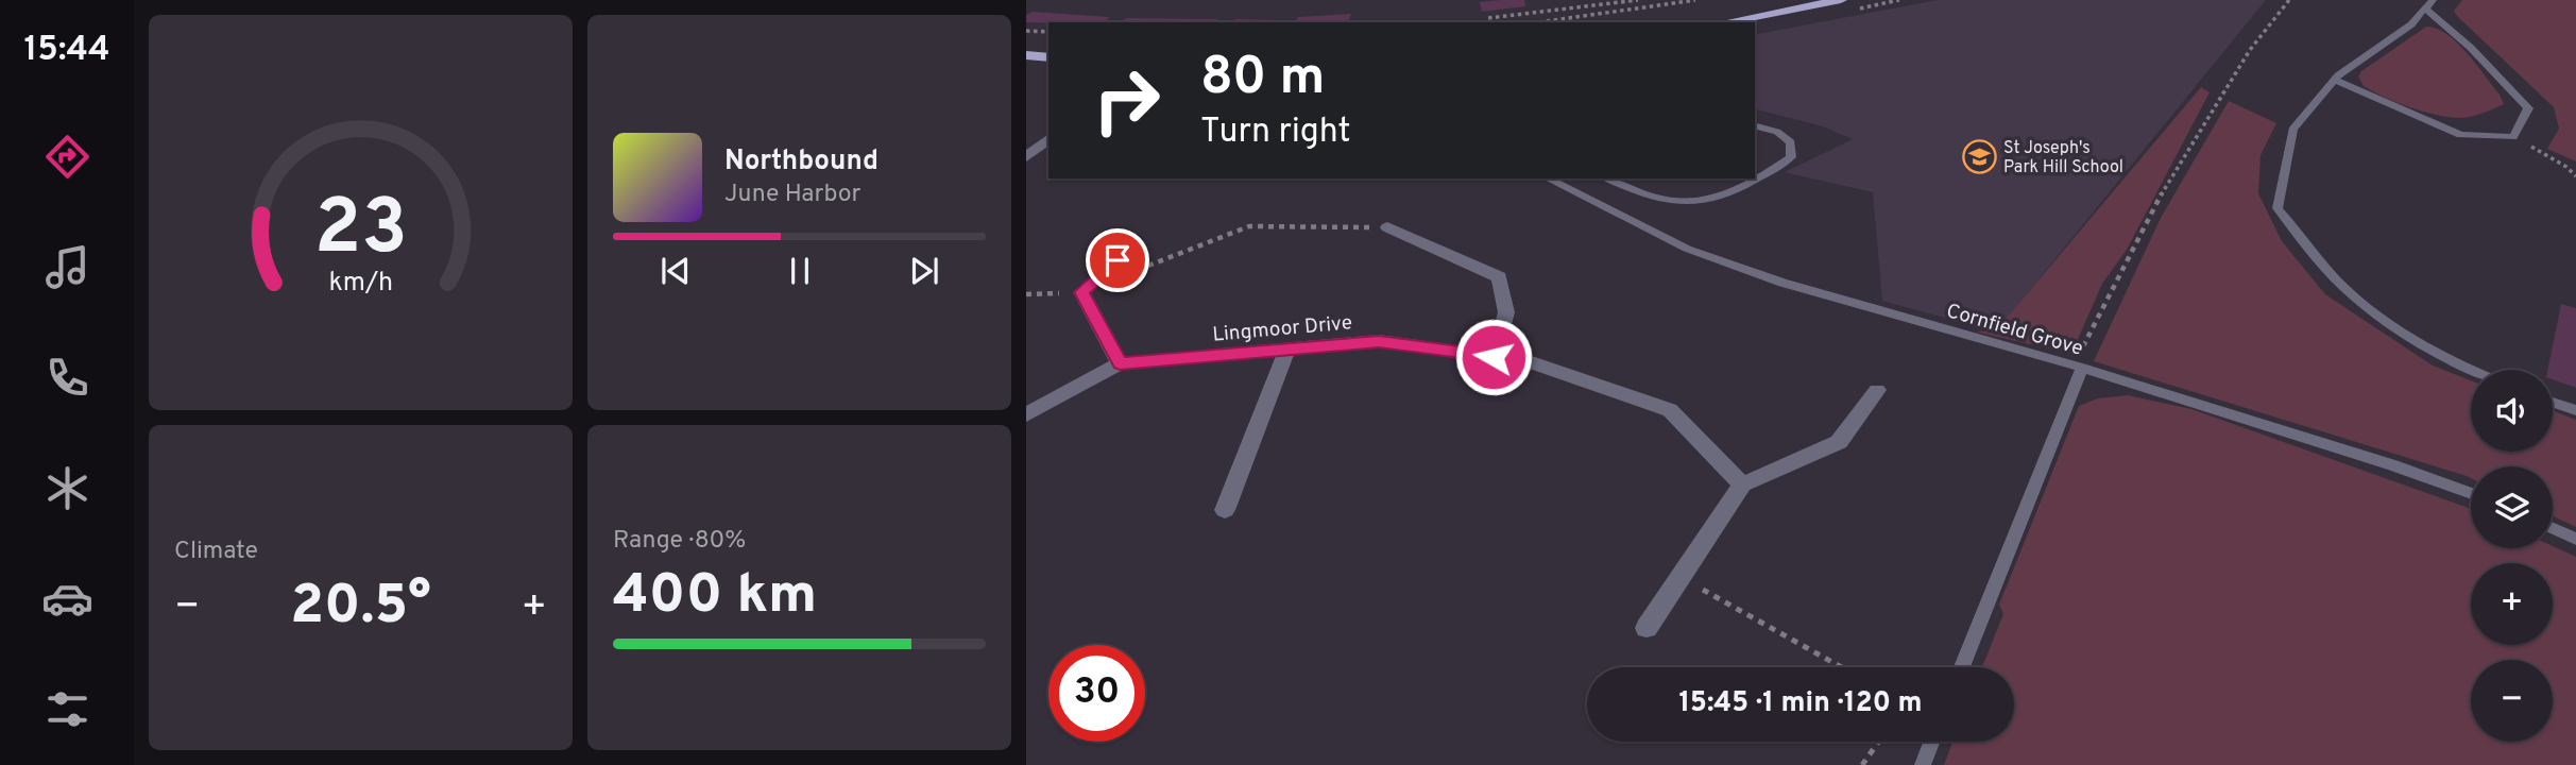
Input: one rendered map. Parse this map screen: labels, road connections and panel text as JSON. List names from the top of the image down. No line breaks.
{"streets":{"street":["Lingmoor Drive"],"lane":["Cornfield Grove"]},"places":{"school or university":["St Joseph's Park Hill School"]},"page":{"tabs":"15:44","turn":["80 m","Turn right"],"song":["Northbound","June Harbor"],"map_buttons":["+","−"],"tile":["Climate",["Range · 80%","400 km"]],"heat":["−","20.5°","+"],"limit":"30","trip":"15:45 · 1 min · 120 m","gauge":["23","km/h"]}}
